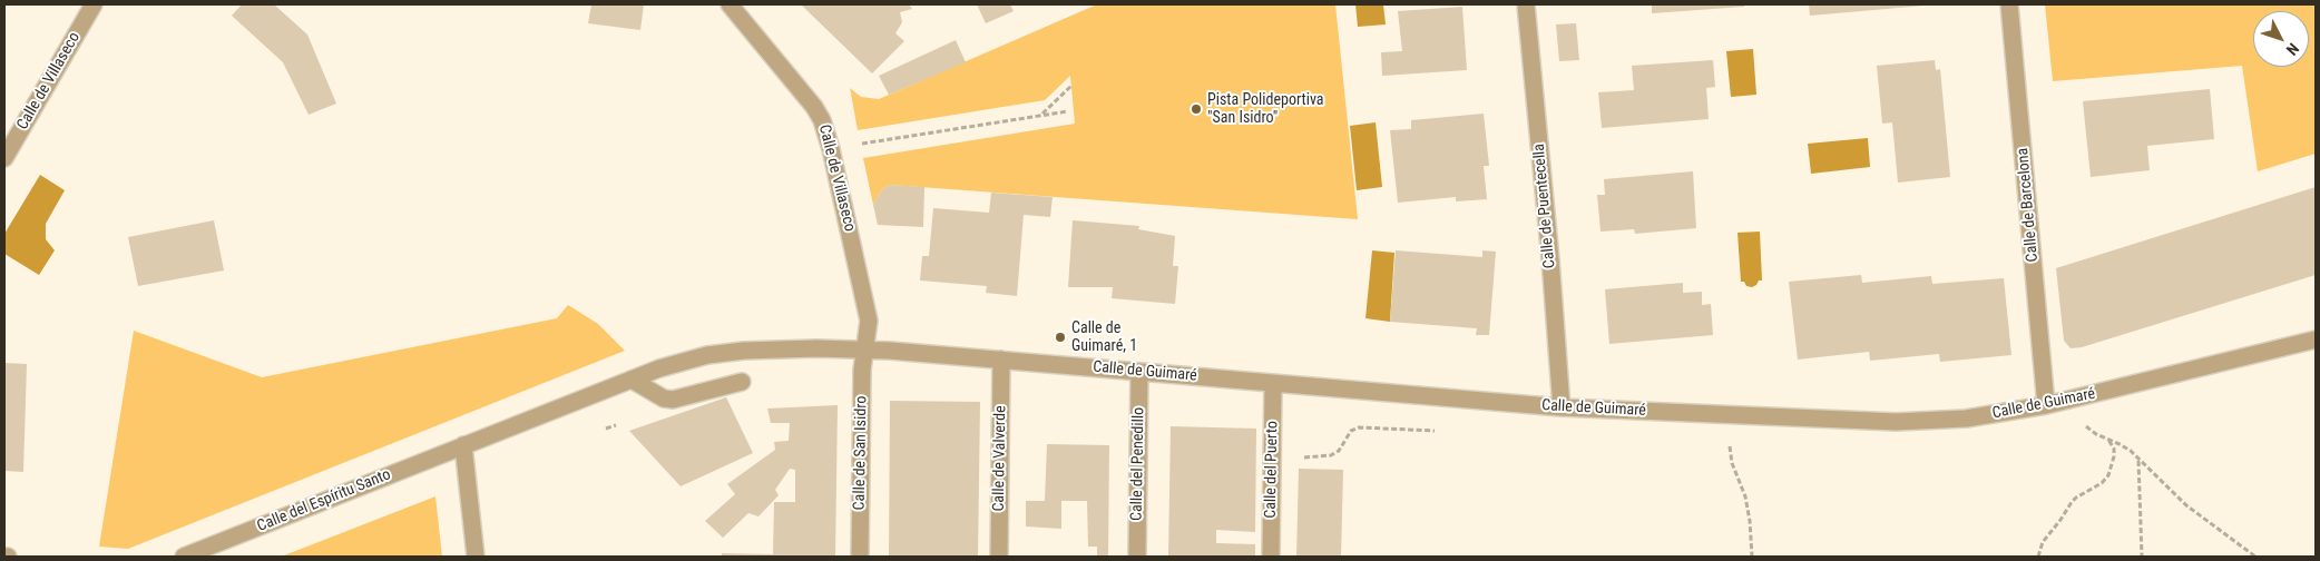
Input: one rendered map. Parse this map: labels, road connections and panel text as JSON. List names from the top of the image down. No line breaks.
{"streets":{"street":["Calle de Villaseco","Calle de Barcelona","Calle de Puentecella","Calle de Guimaré","Calle de San Isidro","Calle de Valverde","Calle del Penedillo","Calle del Puerto","Calle del Espíritu Santo"]},"crossings":[["Calle de Villaseco","Calle de Guimaré"],["Calle de Villaseco","Calle de San Isidro"],["Calle de Villaseco","Calle del Espíritu Santo"],["Calle de Barcelona","Calle de Guimaré"],["Calle de Puentecella","Calle de Guimaré"],["Calle de Guimaré","Calle de San Isidro"],["Calle de Guimaré","Calle de Valverde"],["Calle de Guimaré","Calle del Penedillo"],["Calle de Guimaré","Calle del Puerto"],["Calle de Guimaré","Calle del Espíritu Santo"],["Calle de San Isidro","Calle del Espíritu Santo"]],"places":["Pista Polideportiva \"San Isidro\"","Calle de Guimaré, 1"],"north":"bottom right"}
